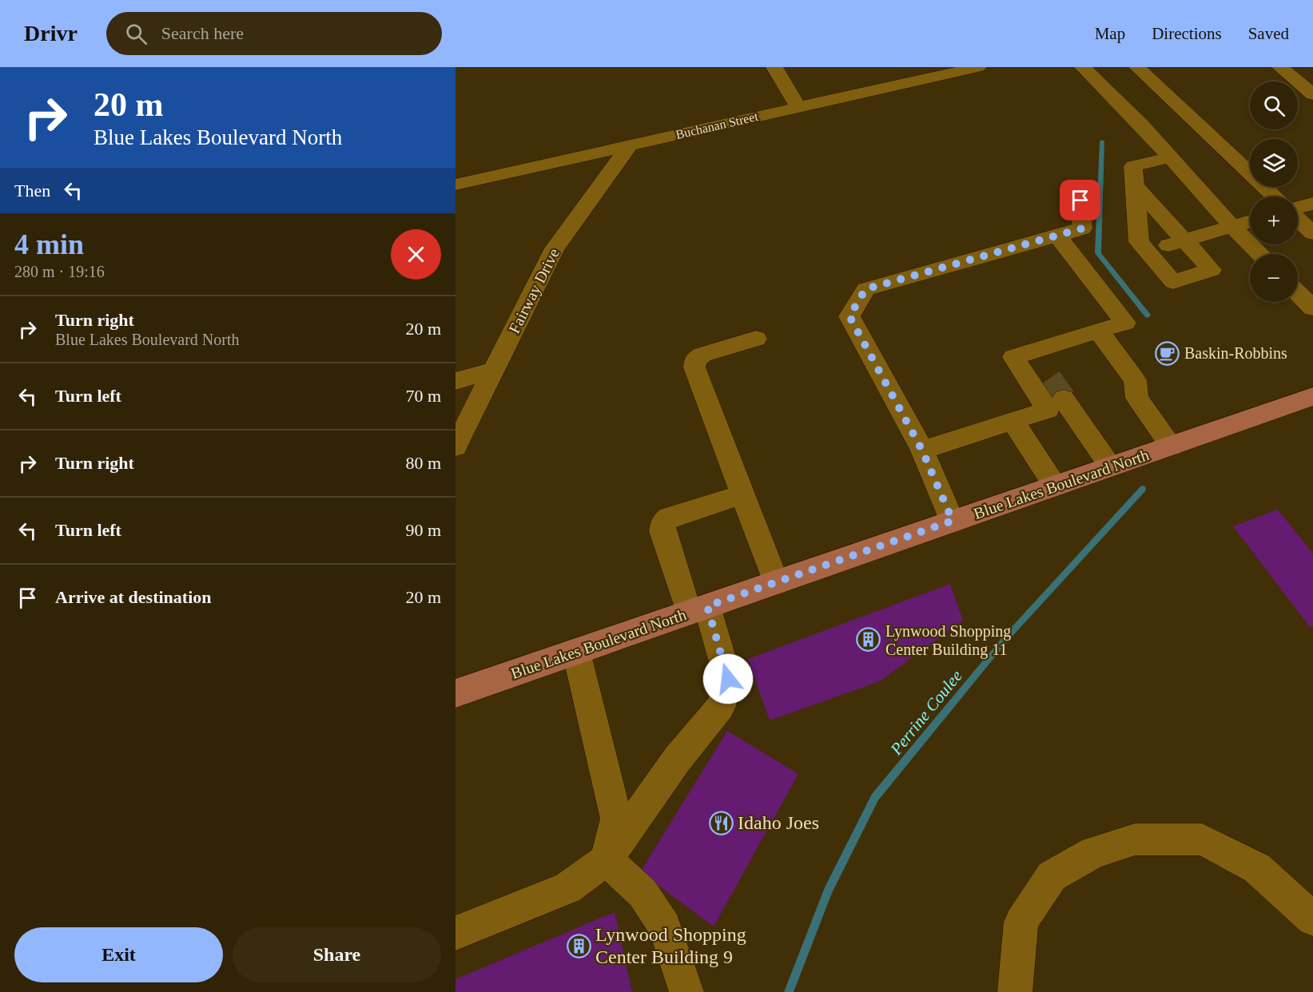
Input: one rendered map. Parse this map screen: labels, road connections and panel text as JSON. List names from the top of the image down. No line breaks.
{"streets":{"main road":["Blue Lakes Boulevard North"],"street":["Buchanan Street","Fairway Drive"]},"crossings":[["Buchanan Street","Fairway Drive"]],"water":["Perrine Coulee"],"places":{"cafe":["Baskin-Robbins"],"building":["Lynwood Shopping Center Building 11","Lynwood Shopping Center Building 9"],"restaurant":["Idaho Joes"]},"page":{"header":"Drivr","search":"Search here","nav":["Map","Directions","Saved"],"turn":["20 m","Blue Lakes Boulevard North"],"map_buttons":["+","−"],"then":"Then","heading":["4 min","280 m · 19:16"],"list":[{"name":"Turn right","note":"Blue Lakes Boulevard North","value":"20 m"},{"name":"Turn left","value":"70 m"},{"name":"Turn right","value":"80 m"},{"name":"Turn left","value":"90 m"},{"name":"Arrive at destination","value":"20 m"}],"buttons":["Exit","Share"]}}
